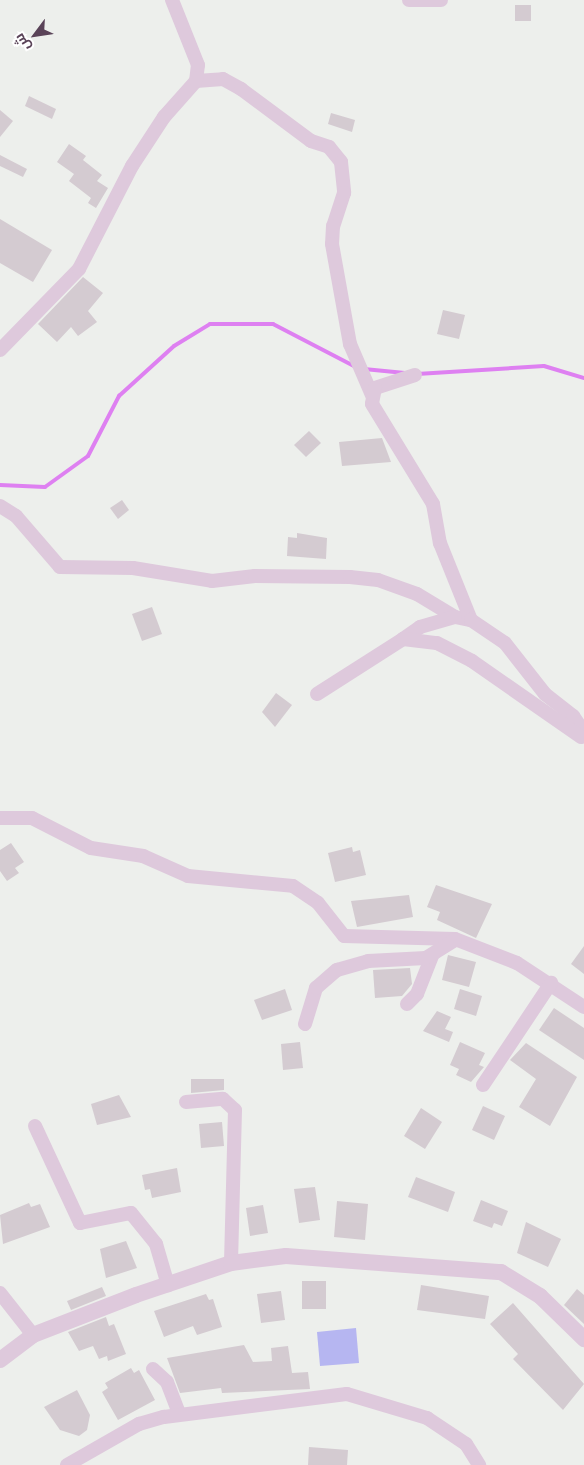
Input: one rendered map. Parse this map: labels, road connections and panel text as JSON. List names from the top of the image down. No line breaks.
{"north":"bottom left"}
